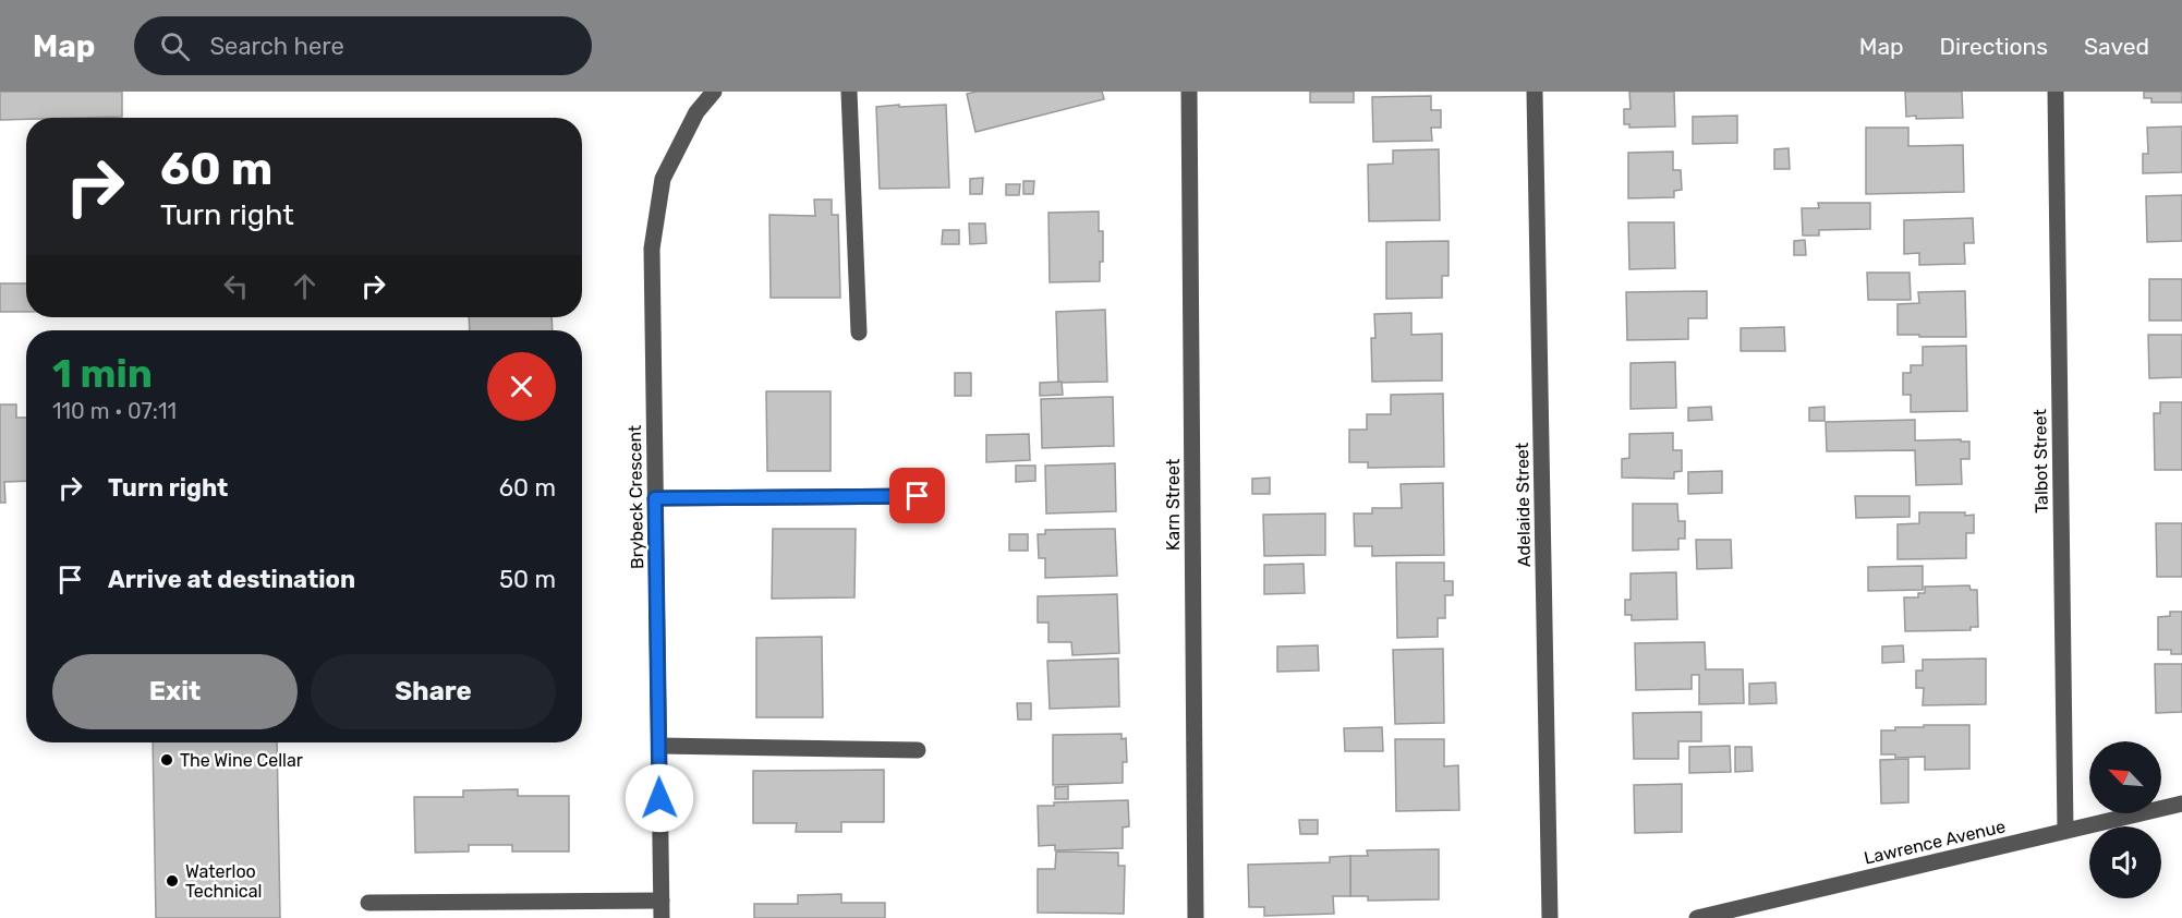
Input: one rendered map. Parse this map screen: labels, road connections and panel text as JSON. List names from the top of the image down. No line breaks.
{"streets":{"street":["Talbot Street","Brybeck Crescent","Karn Street","Adelaide Street","Lawrence Avenue"]},"crossings":[["Talbot Street","Lawrence Avenue"]],"places":["The Wine Cellar","Waterloo Technical"],"north":"top left","page":{"header":"Map","search":"Search here","nav":["Map","Directions","Saved"],"turn":["60 m","Turn right"],"heading":["1 min","110 m · 07:11"],"list":[{"name":"Turn right","value":"60 m"},{"name":"Arrive at destination","value":"50 m"}],"buttons":["Exit","Share"]}}
